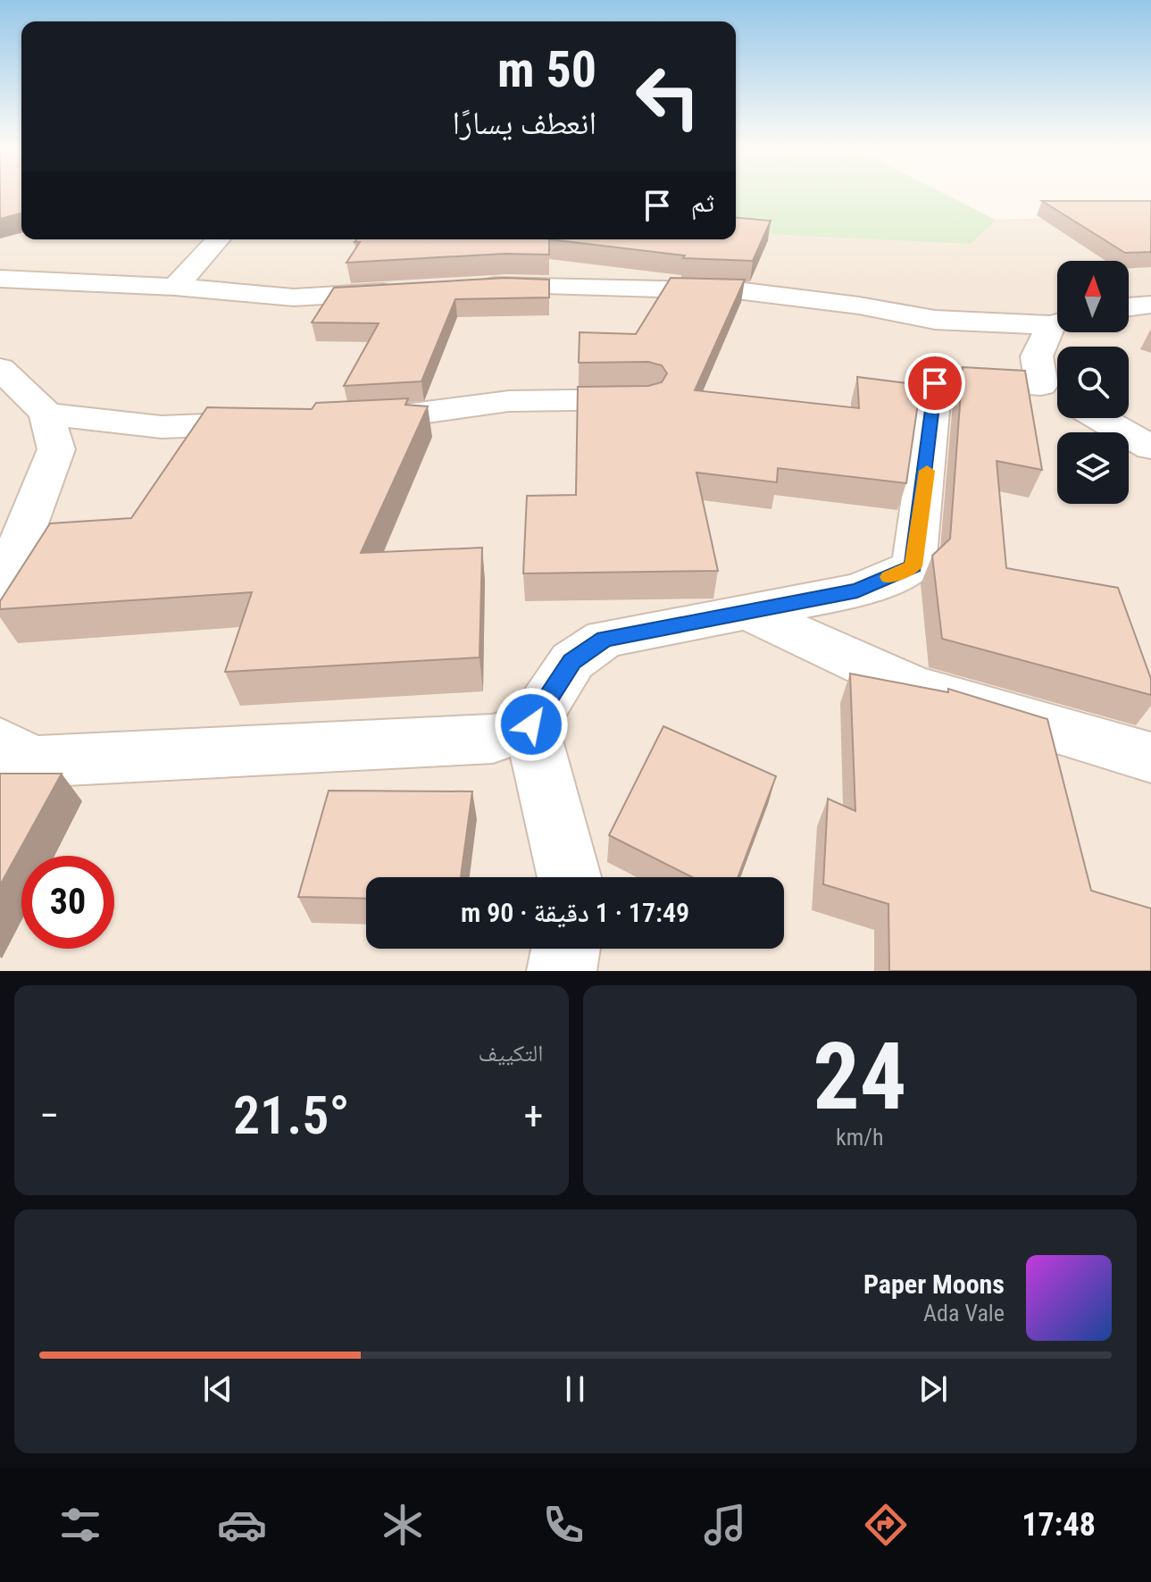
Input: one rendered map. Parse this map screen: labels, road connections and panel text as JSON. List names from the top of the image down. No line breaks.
{"north":"top","page":{"turn":["50 m","انعطف يسارًا"],"then":"ثم","limit":"30","trip":"17:49 · 1 دقيقة · 90 m","tile":[["24","km/h"],"التكييف"],"heat":["−","21.5°","+"],"song":["Paper Moons","Ada Vale"],"tabs":"17:48"}}
